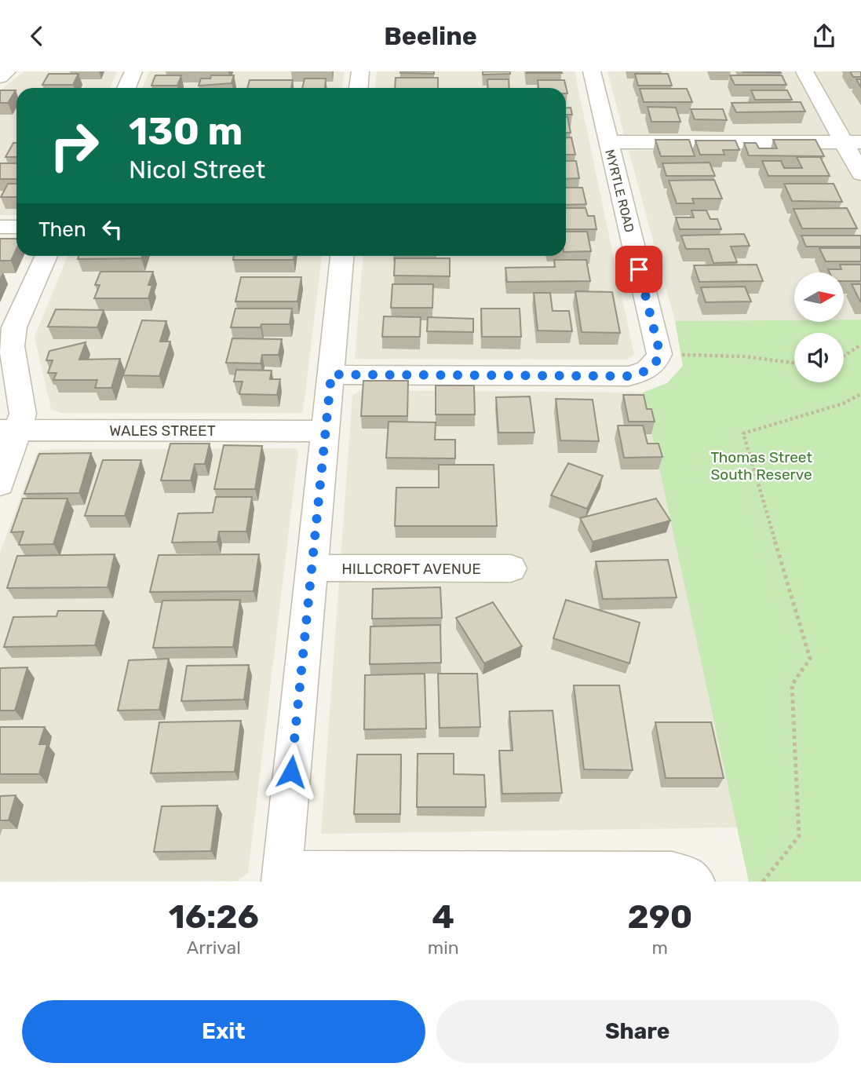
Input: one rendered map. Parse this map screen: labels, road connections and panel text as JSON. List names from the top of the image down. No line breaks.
{"streets":{"street":["MYRTLE ROAD","WALES STREET","HILLCROFT AVENUE"]},"parks":["Thomas Street South Reserve"],"north":"right","page":{"header":"Beeline","turn":["130 m","Nicol Street"],"then":"Then","eta":["16:26","Arrival","4","min","290","m"],"buttons":["Exit","Share"]}}
